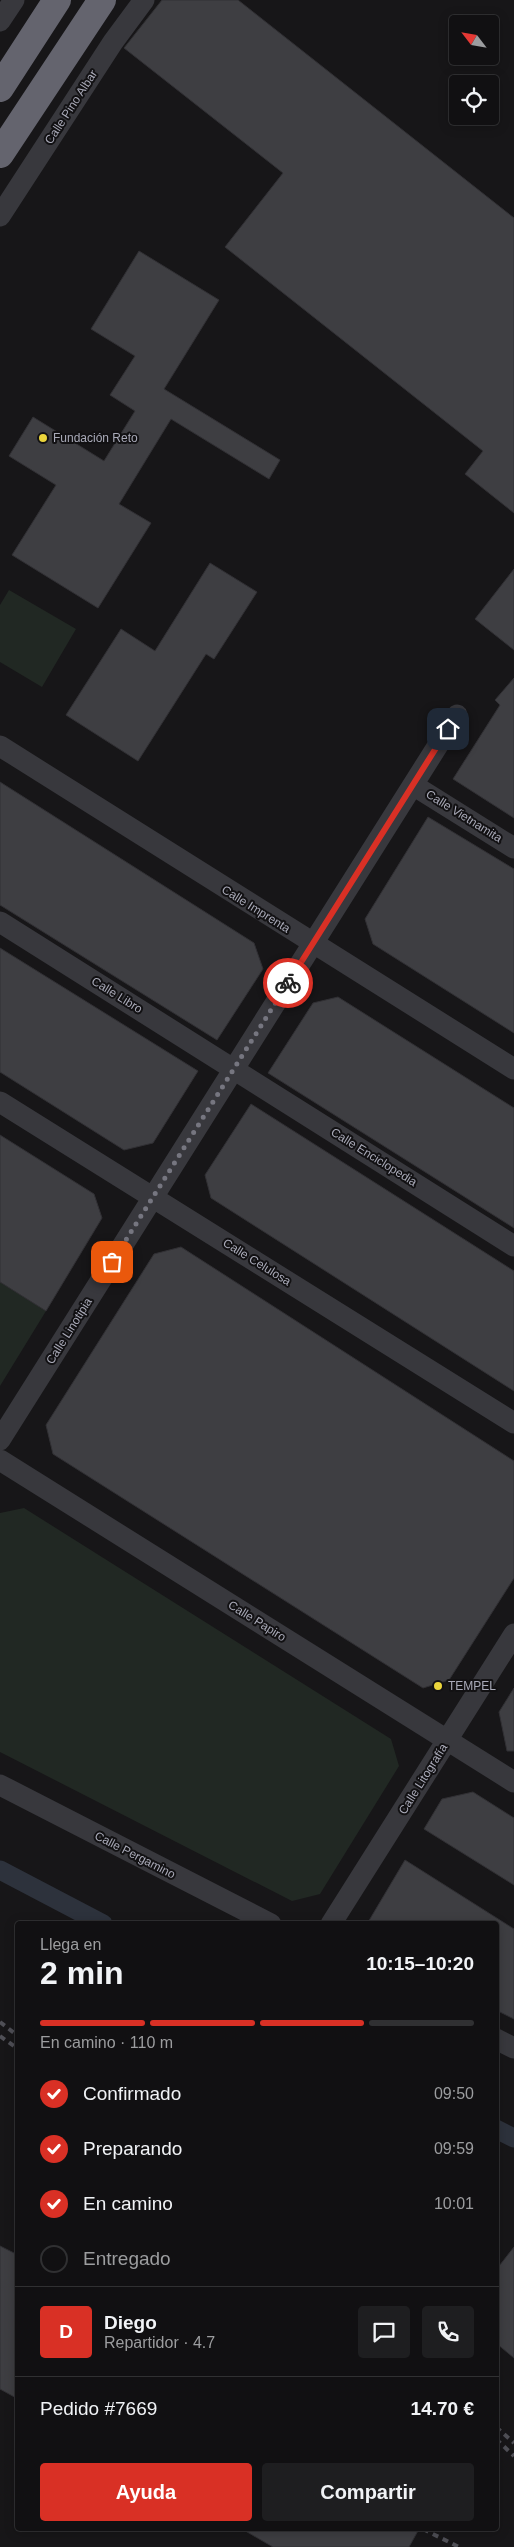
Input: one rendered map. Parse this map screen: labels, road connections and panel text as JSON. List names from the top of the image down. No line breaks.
{"streets":{"street":["Calle Pino Albar","Calle Vietnamita","Calle Imprenta","Calle Libro","Calle Enciclopedia","Calle Celulosa","Calle Linotipia","Calle Papiro","Calle Litografía","Calle Pergamino"]},"crossings":[["Calle Vietnamita","Calle Linotipia"],["Calle Imprenta","Calle Linotipia"],["Calle Libro","Calle Enciclopedia"],["Calle Libro","Calle Linotipia"],["Calle Enciclopedia","Calle Linotipia"],["Calle Celulosa","Calle Linotipia"],["Calle Papiro","Calle Litografía"]],"places":["Fundación Reto","TEMPEL"],"north":"top left","page":{"heading":["2 min","Llega en","10:15–10:20"],"panel":["Diego","Repartidor · 4.7","Pedido #7669","14.70 €"],"bar":"En camino · 110 m","list":[["Confirmado","09:50"],["Preparando","09:59"],["En camino","10:01"],"Entregado"],"round":"D","buttons":["Ayuda","Compartir"]}}
